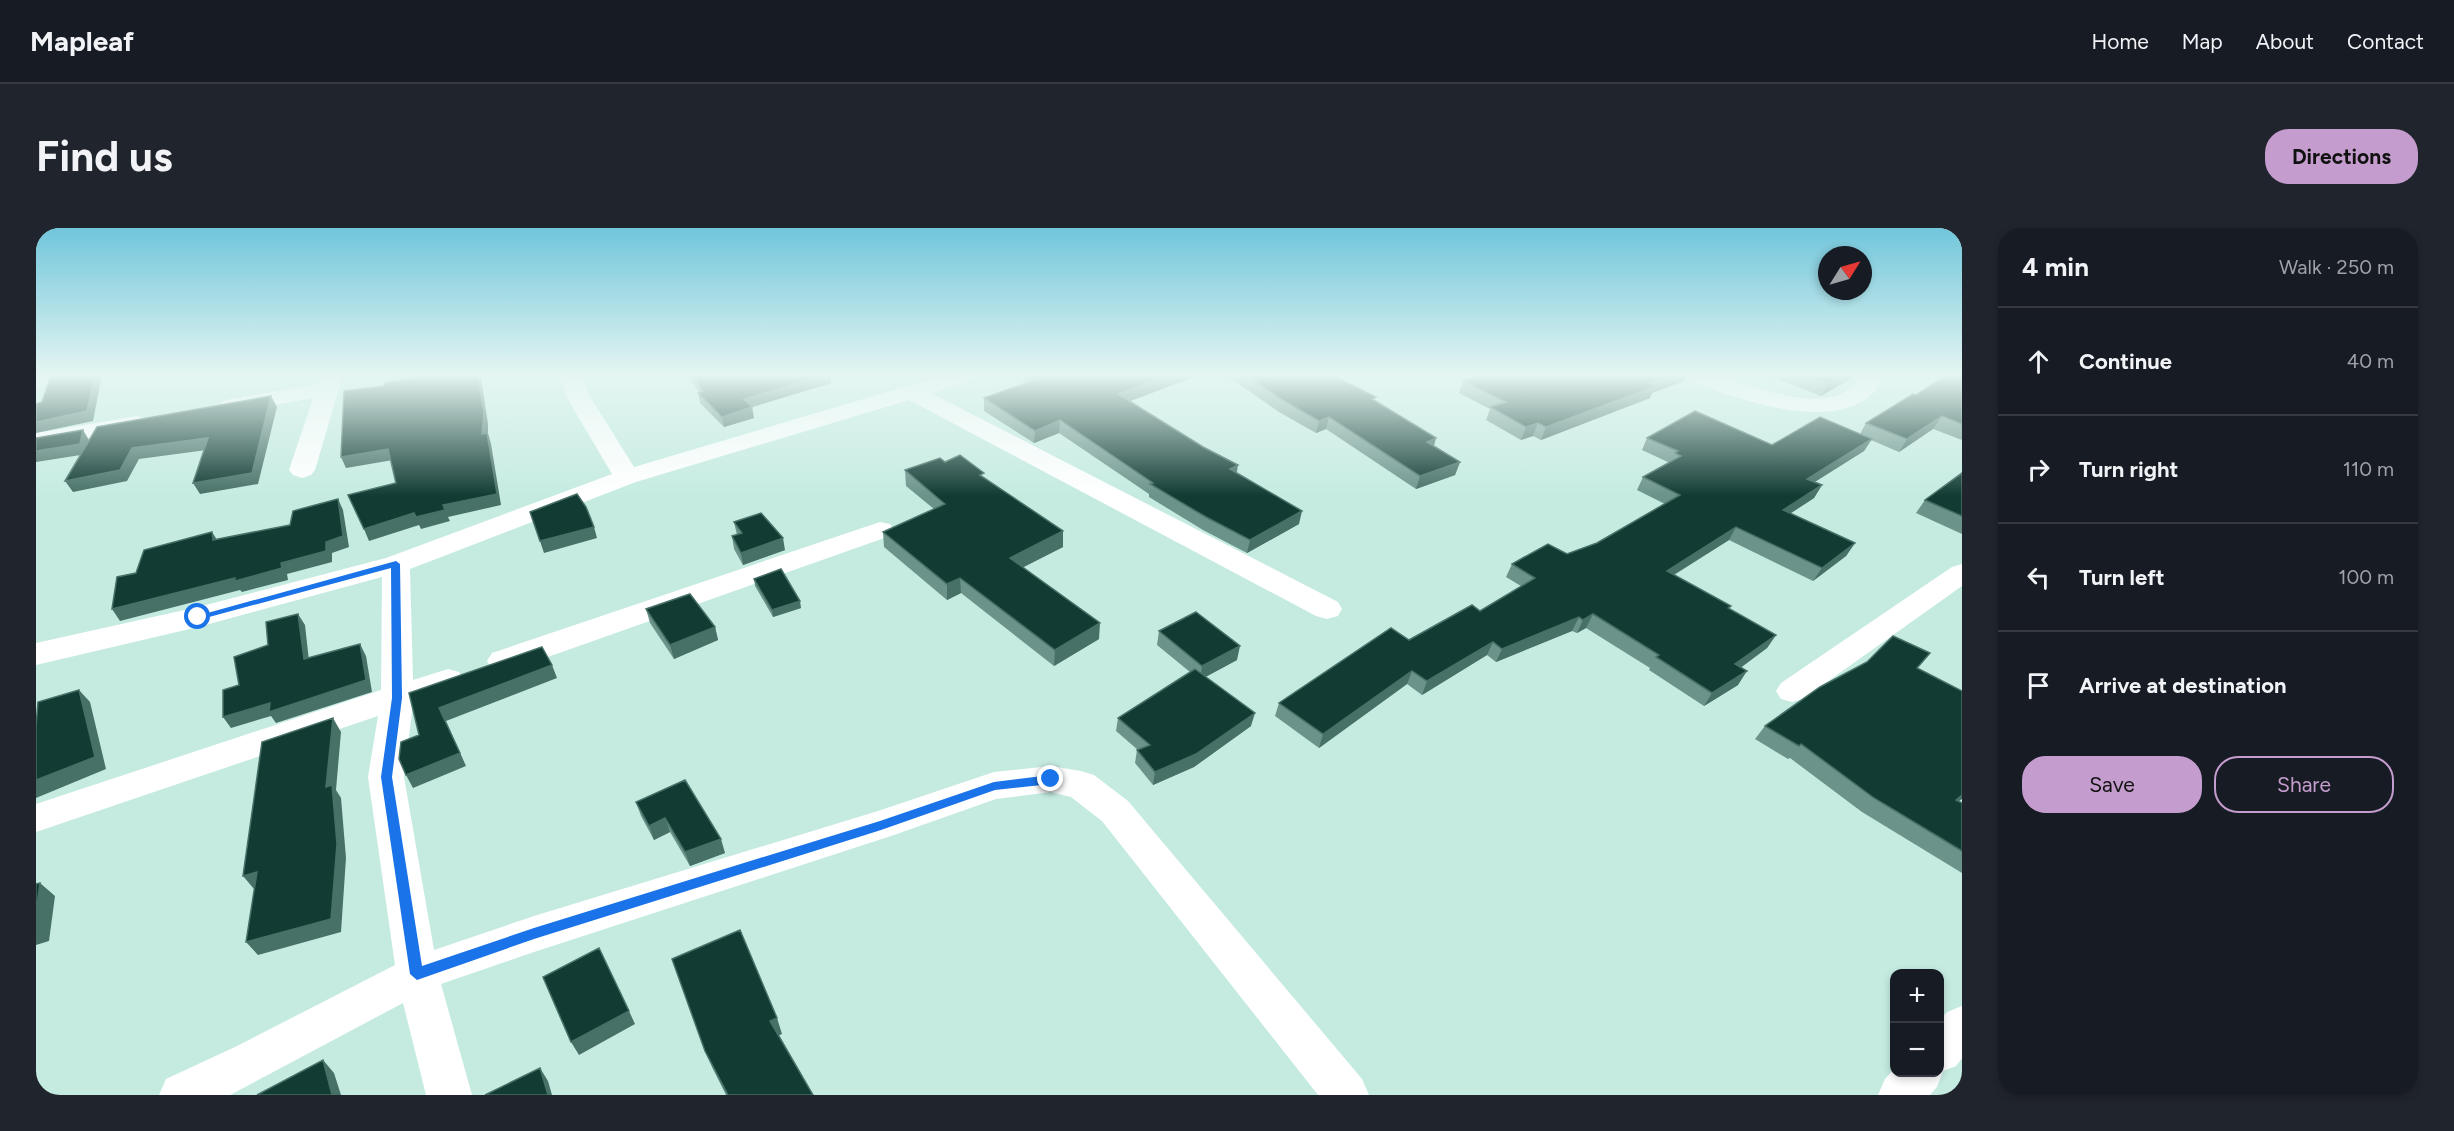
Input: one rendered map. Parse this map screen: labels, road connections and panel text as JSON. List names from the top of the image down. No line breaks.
{"north":"top right","page":{"header":"Mapleaf","nav":["Home","Map","About","Contact"],"buttons":["Directions",["Save","Share"]],"title":"Find us","heading":["4 min","Walk · 250 m"],"list":[["Continue","40 m"],["Turn right","110 m"],["Turn left","100 m"],"Arrive at destination"],"map_buttons":["+","−"]}}
